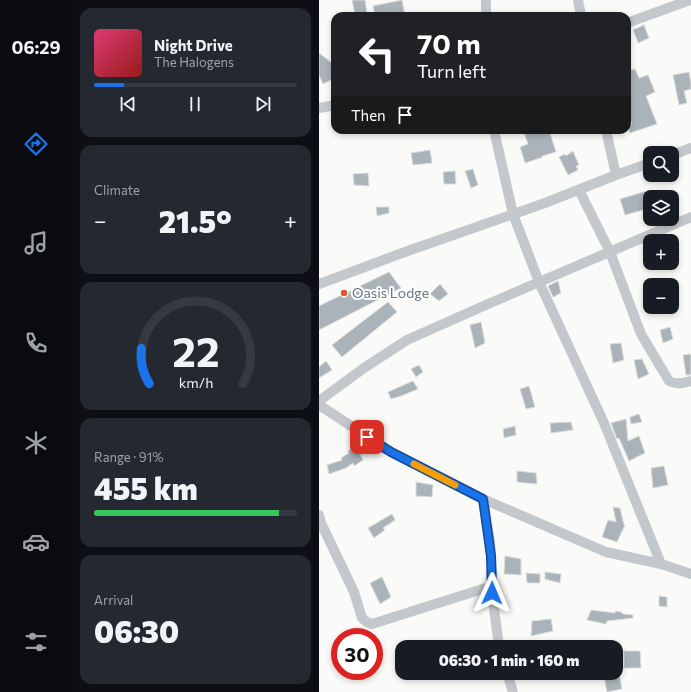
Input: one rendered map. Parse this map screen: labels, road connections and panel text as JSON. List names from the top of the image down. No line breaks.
{"places":["Oasis Lodge"],"page":{"tabs":"06:29","turn":["70 m","Turn left"],"song":["Night Drive","The Halogens"],"then":"Then","tile":["Climate",["Range · 91%","455 km"],["Arrival","06:30"]],"map_buttons":["+","−"],"heat":["−","21.5°","+"],"limit":"30","trip":"06:30 · 1 min · 160 m","gauge":["22","km/h"]}}
